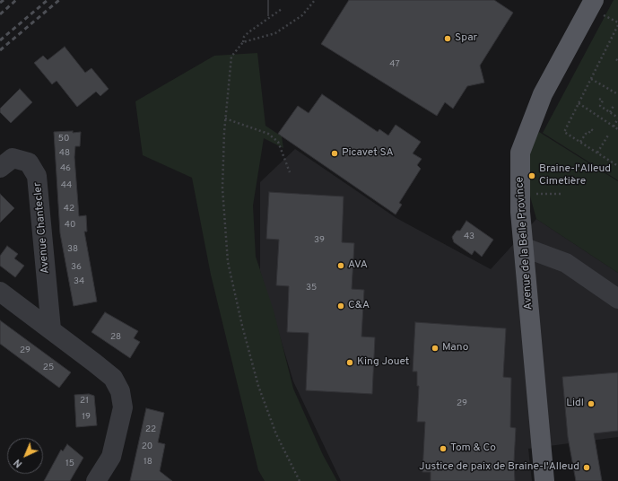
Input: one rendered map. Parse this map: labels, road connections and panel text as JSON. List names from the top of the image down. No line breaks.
{"streets":{"main road":["Avenue de la Belle Province"],"street":["Avenue Chantecler"]},"places":["Spar","Picavet SA","Braine-l'Alleud Cimetière","AVA","C&A","Mano","King Jouet","Lidl","Tom & Co","Justice de paix de Braine-l'Alleud"],"house_numbers":["47","50","48","46","44","42","40","43","39","38","36","34","35","28","29","25","21","29","19","22","20","18","15"],"north":"bottom left"}
